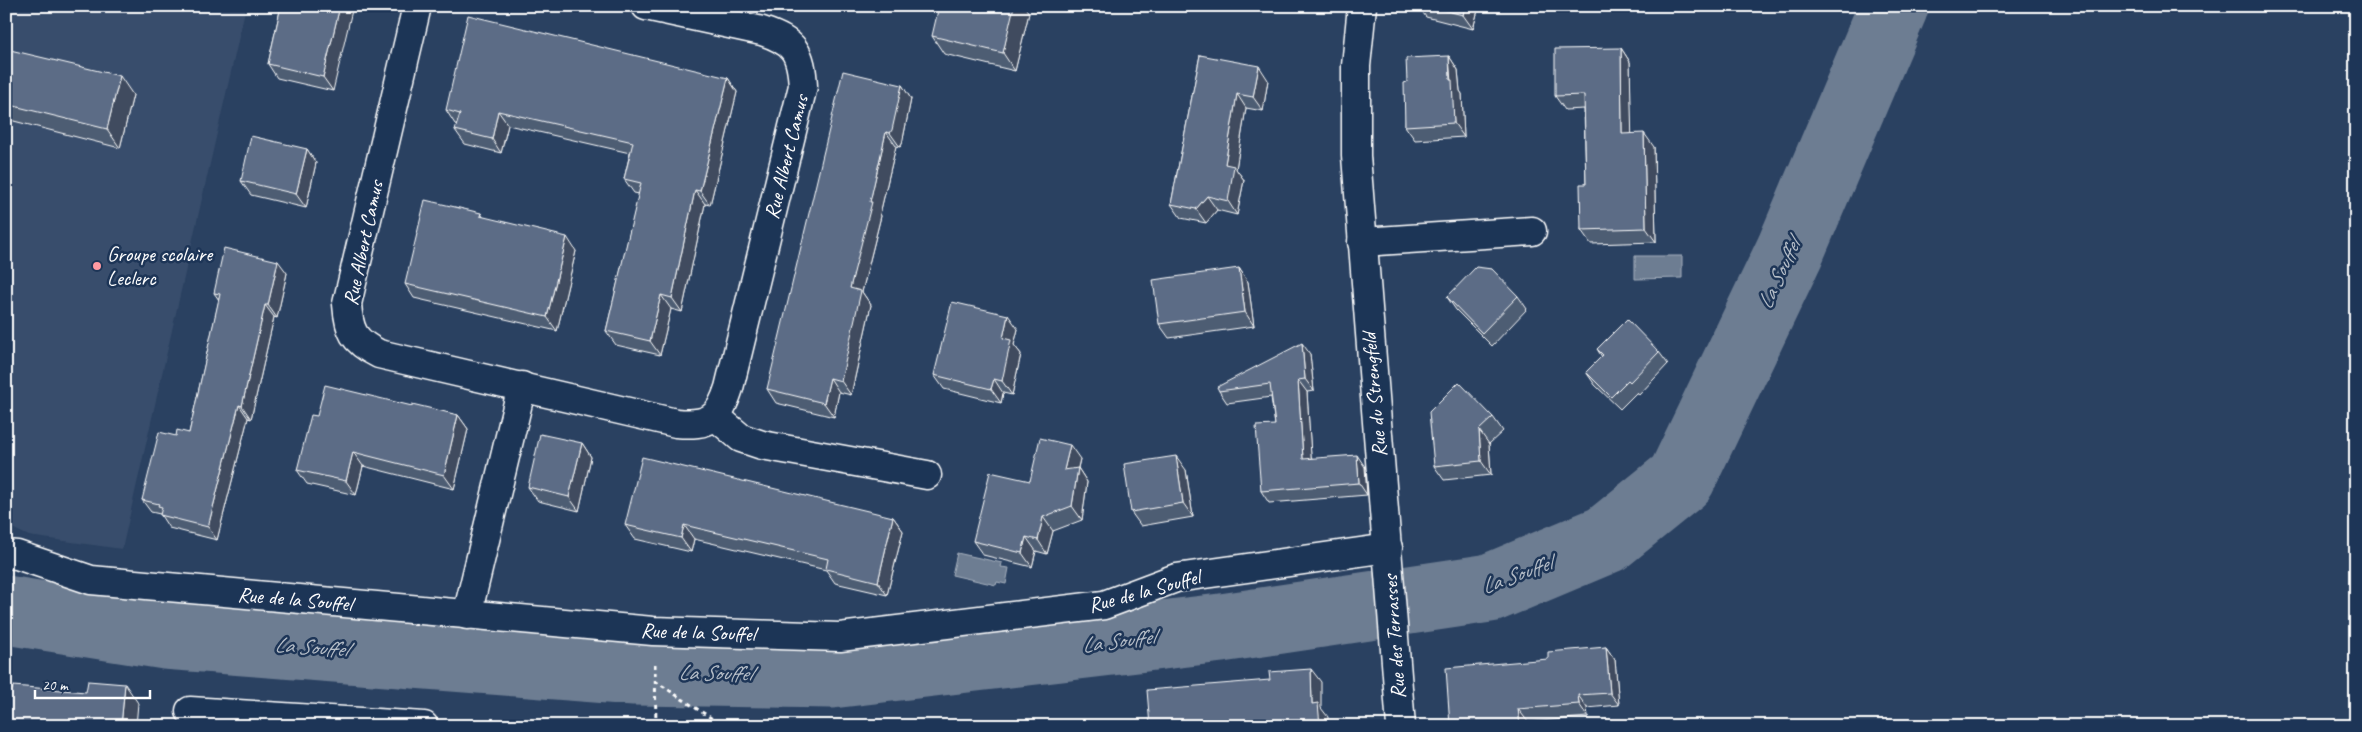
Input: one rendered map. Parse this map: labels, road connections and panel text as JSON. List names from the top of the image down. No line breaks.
{"streets":{"street":["Rue Albert Camus","Rue du Strengfeld","Rue de la Souffel","Rue des Terrasses"]},"crossings":[["Rue du Strengfeld","Rue de la Souffel"],["Rue du Strengfeld","Rue des Terrasses"],["Rue de la Souffel","Rue des Terrasses"]],"water":["La Souffel"],"places":["Groupe scolaire Leclerc"],"scale_bar":"20 m"}
